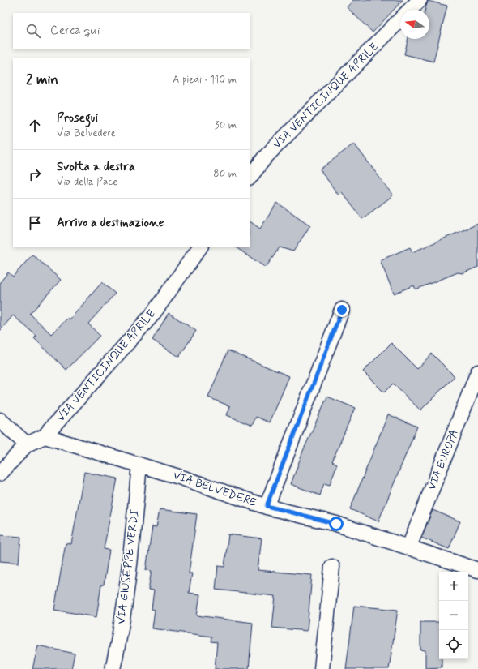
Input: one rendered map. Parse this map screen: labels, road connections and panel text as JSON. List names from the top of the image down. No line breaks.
{"streets":{"street":["VIA VENTICINQUE APRILE","VIA EUROPA","VIA BELVEDERE","VIA GIUSEPPE VERDI"]},"crossings":[["VIA VENTICINQUE APRILE","VIA BELVEDERE"],["VIA EUROPA","VIA BELVEDERE"],["VIA BELVEDERE","VIA GIUSEPPE VERDI"]],"north":"left","page":{"search":"Cerca qui","heading":["2 min","A piedi · 110 m"],"list":[["Prosegui","Via Belvedere","30 m"],["Svolta a destra","Via della Pace","80 m"],"Arrivo a destinazione"],"map_buttons":["+","−"]}}
